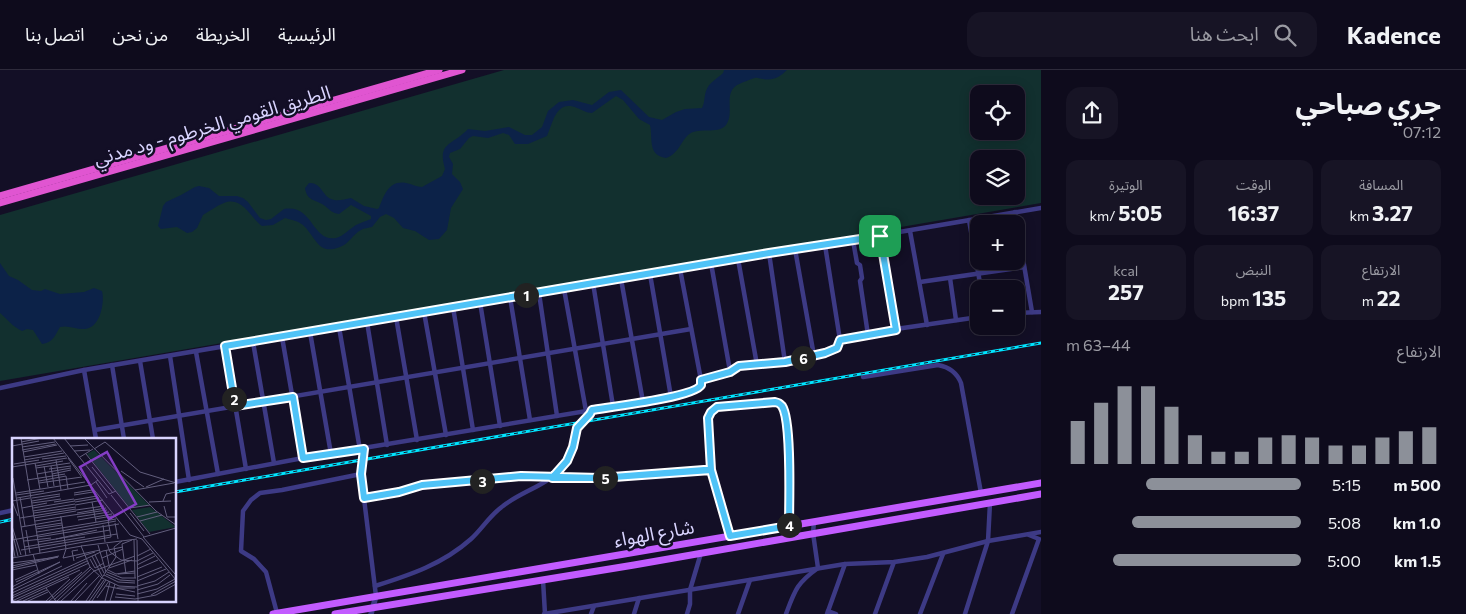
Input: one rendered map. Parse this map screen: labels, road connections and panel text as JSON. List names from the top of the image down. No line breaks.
{"streets":{"highway":["الطريق القومي الخرطوم - ود مدني"],"main road":["شارع الهواء"]},"page":{"header":"Kadence","search":"ابحث هنا","nav":["الرئيسية","الخريطة","من نحن","اتصل بنا"],"heading":["جري صباحي","07:12"],"map_buttons":["+","−"],"stats":[["المسافة","3.27 km"],["الوقت","16:37"],["الوتيرة","5:05 /km"],["الارتفاع","22 m"],["النبض","135 bpm"],["kcal","257"]],"pins":["1","6","2","5","3","4"],"chart":["الارتفاع","44–63 m"],"list":[{"name":"500 m","note":"5:15"},{"name":"1.0 km","note":"5:08"},{"name":"1.5 km","note":"5:00"}]}}
